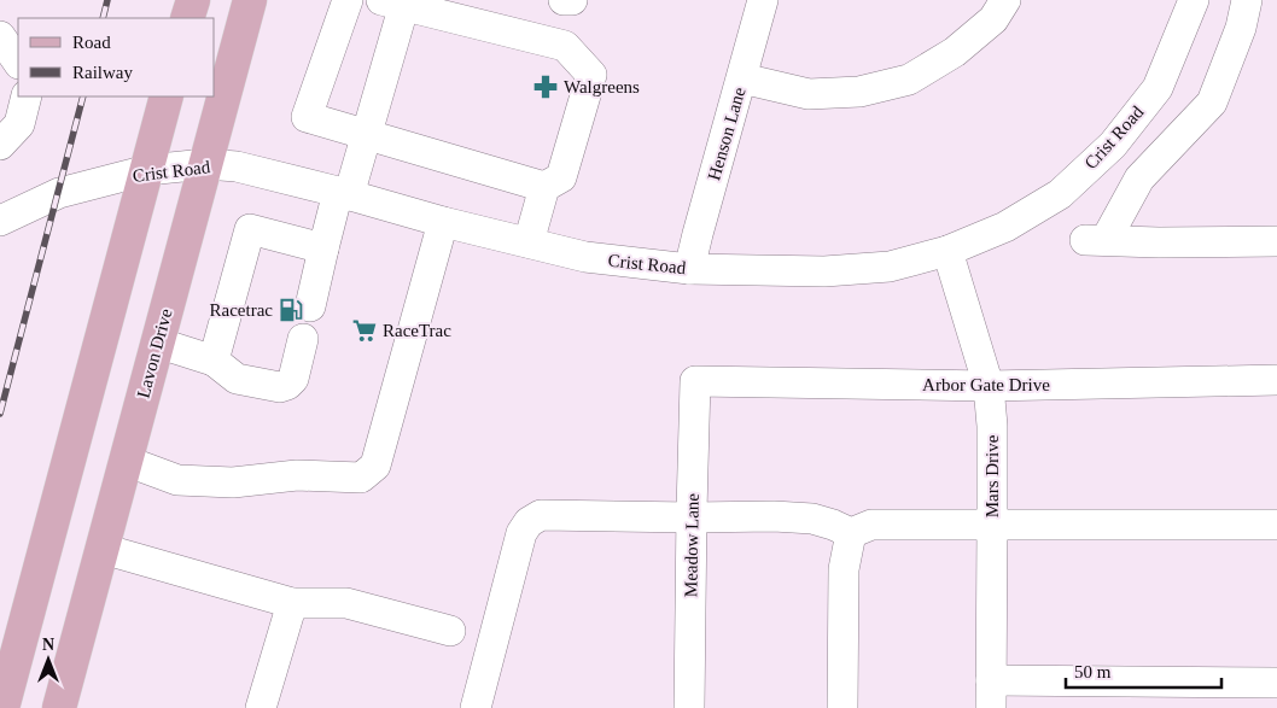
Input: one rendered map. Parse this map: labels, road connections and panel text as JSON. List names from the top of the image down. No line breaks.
{"streets":{"main road":["Lavon Drive"],"street":["Henson Lane","Crist Road","Arbor Gate Drive","Mars Drive","Meadow Lane"]},"crossings":[["Henson Lane","Crist Road"],["Crist Road","Lavon Drive"],["Crist Road","Mars Drive"],["Arbor Gate Drive","Mars Drive"],["Arbor Gate Drive","Meadow Lane"]],"places":{"pharmacy":["Walgreens"],"fuel station":["Racetrac"],"supermarket":["RaceTrac"]},"legend":["Road","Railway"],"scale_bar":"50 m","north":"top"}
